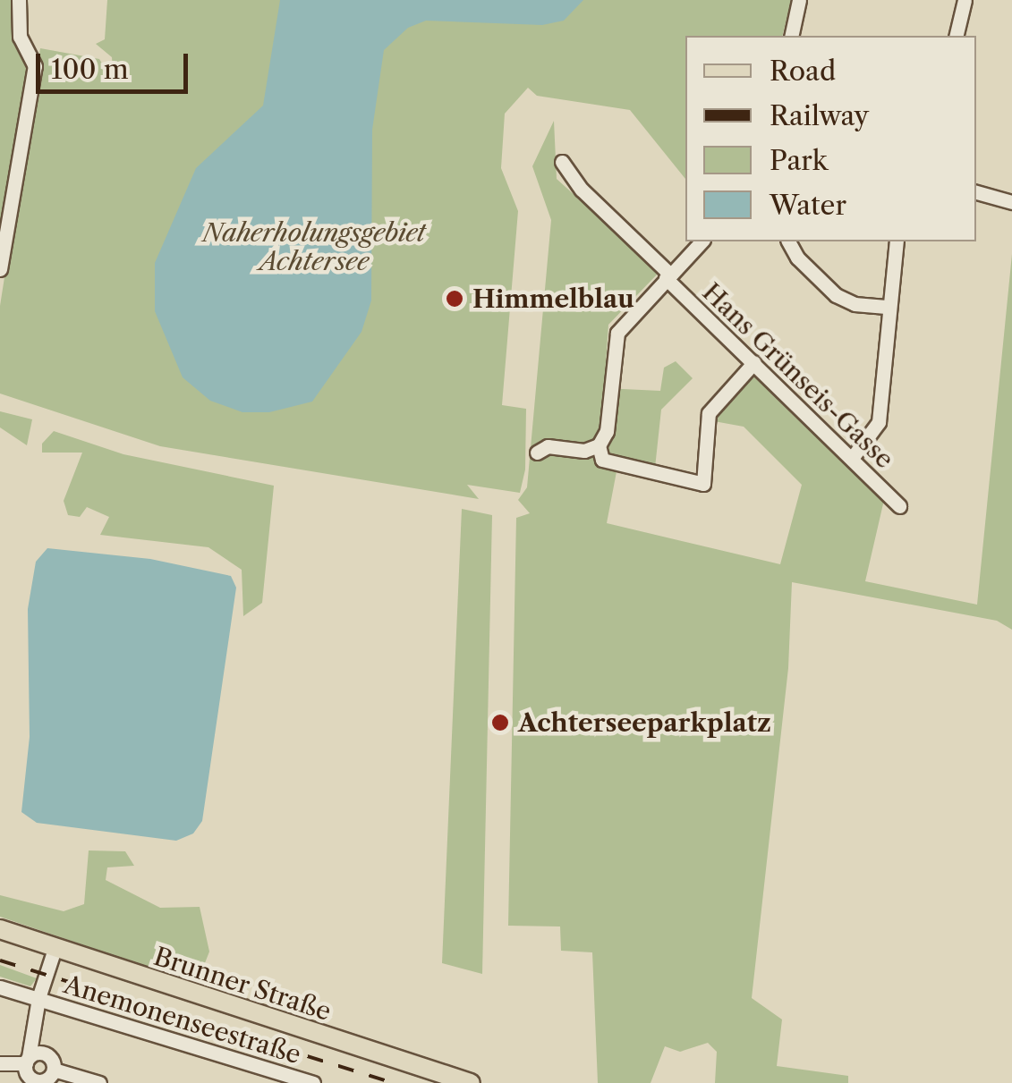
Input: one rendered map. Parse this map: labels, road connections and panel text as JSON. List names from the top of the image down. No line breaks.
{"streets":{"main road":["Brunner Straße"],"street":["Hans Grünseis-Gasse","Anemonenseestraße"]},"parks":["Naherholungsgebiet Achtersee"],"places":["Himmelblau","Achterseeparkplatz"],"legend":["Road","Railway","Park","Water"],"scale_bar":"100 m"}
